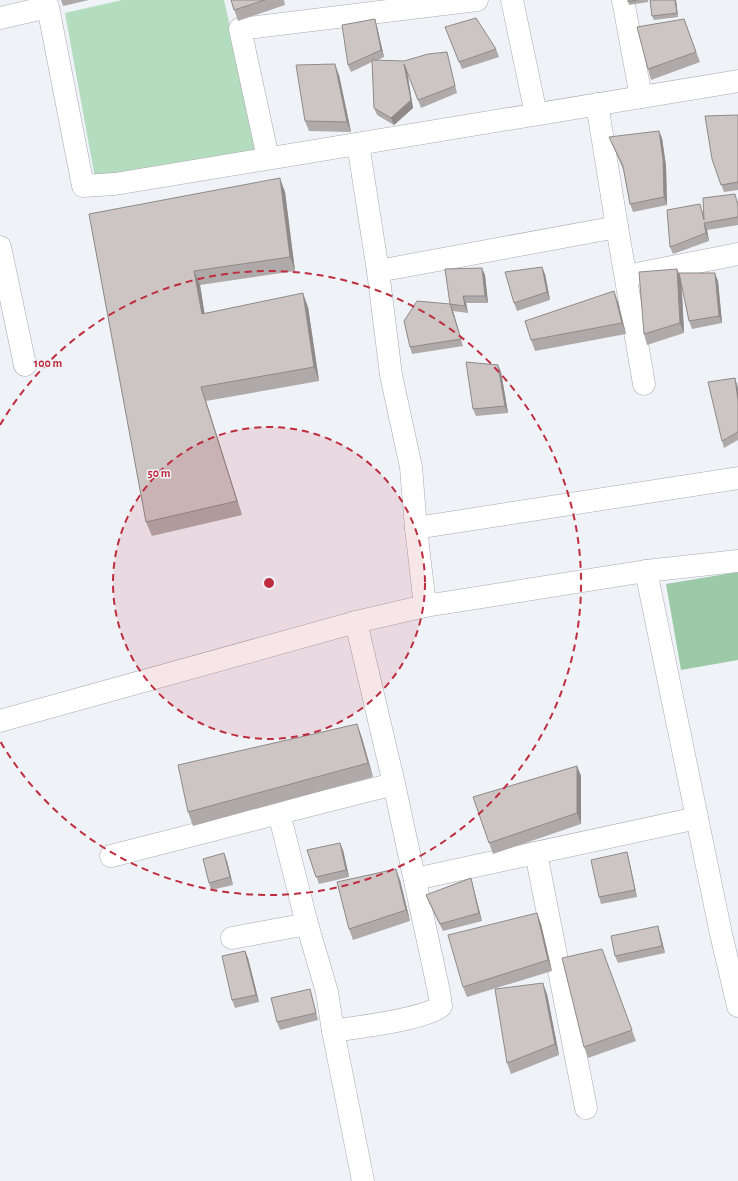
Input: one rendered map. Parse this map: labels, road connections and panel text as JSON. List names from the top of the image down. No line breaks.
{"rings":["100 m","50 m"]}
